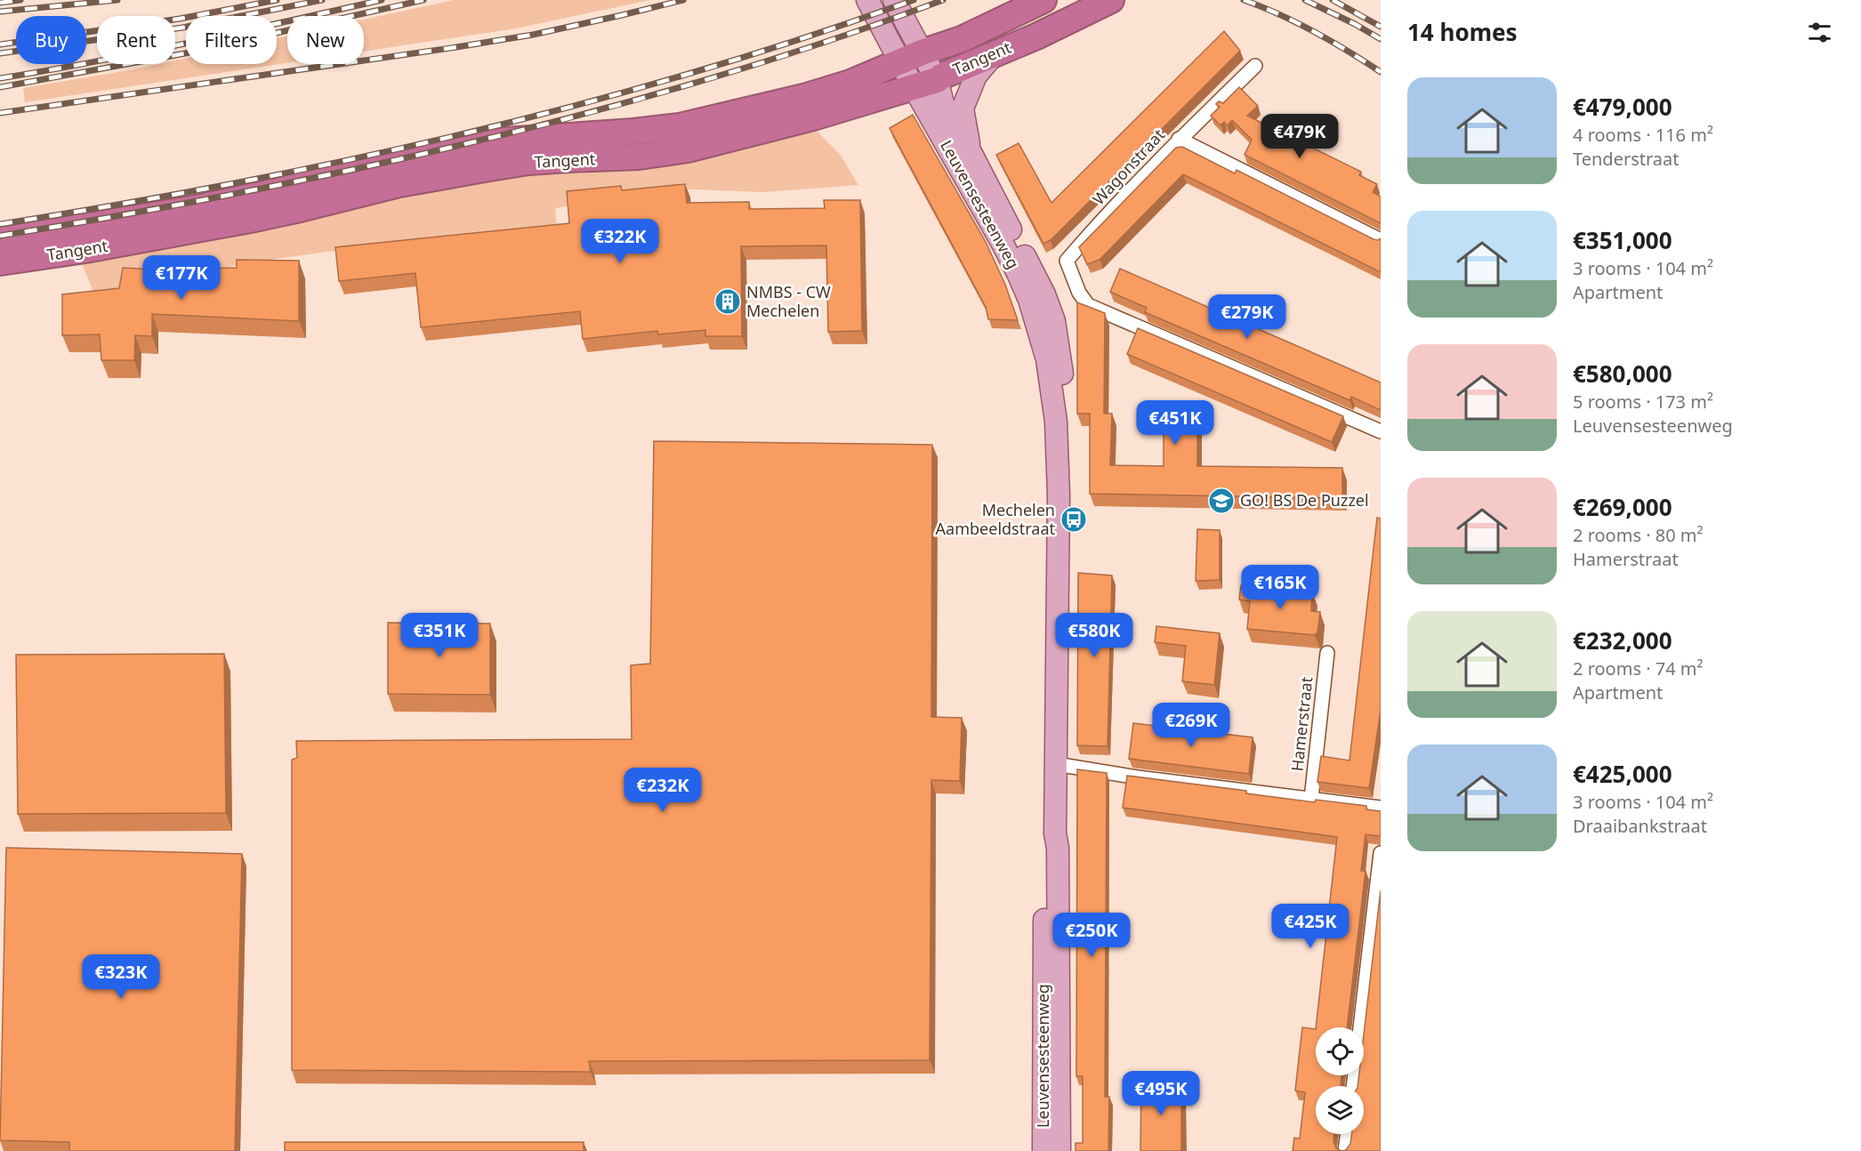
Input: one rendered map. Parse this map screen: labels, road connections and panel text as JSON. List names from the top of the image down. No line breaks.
{"streets":{"highway":["Tangent"],"main road":["Leuvensesteenweg"],"street":["Wagonstraat","Hamerstraat"]},"crossings":[["Tangent","Leuvensesteenweg"]],"places":{"building":["NMBS - CW Mechelen"],"school or university":["GO! BS De Puzzel"],"bus stop":["Mechelen Aambeeldstraat"]},"page":{"heading":"14 homes","chip":["Buy","Rent","Filters","New"],"list":[{"name":"€479,000","note":"4 rooms · 116 m² · Tenderstraat"},{"name":"€351,000","note":"3 rooms · 104 m² · Apartment"},{"name":"€580,000","note":"5 rooms · 173 m² · Leuvensesteenweg"},{"name":"€269,000","note":"2 rooms · 80 m² · Hamerstraat"},{"name":"€232,000","note":"2 rooms · 74 m² · Apartment"},{"name":"€425,000","note":"3 rooms · 104 m² · Draaibankstraat"}],"price":["€479K","€322K","€177K","€279K","€451K","€165K","€351K","€580K","€269K","€232K","€425K","€250K","€323K","€495K"]}}
